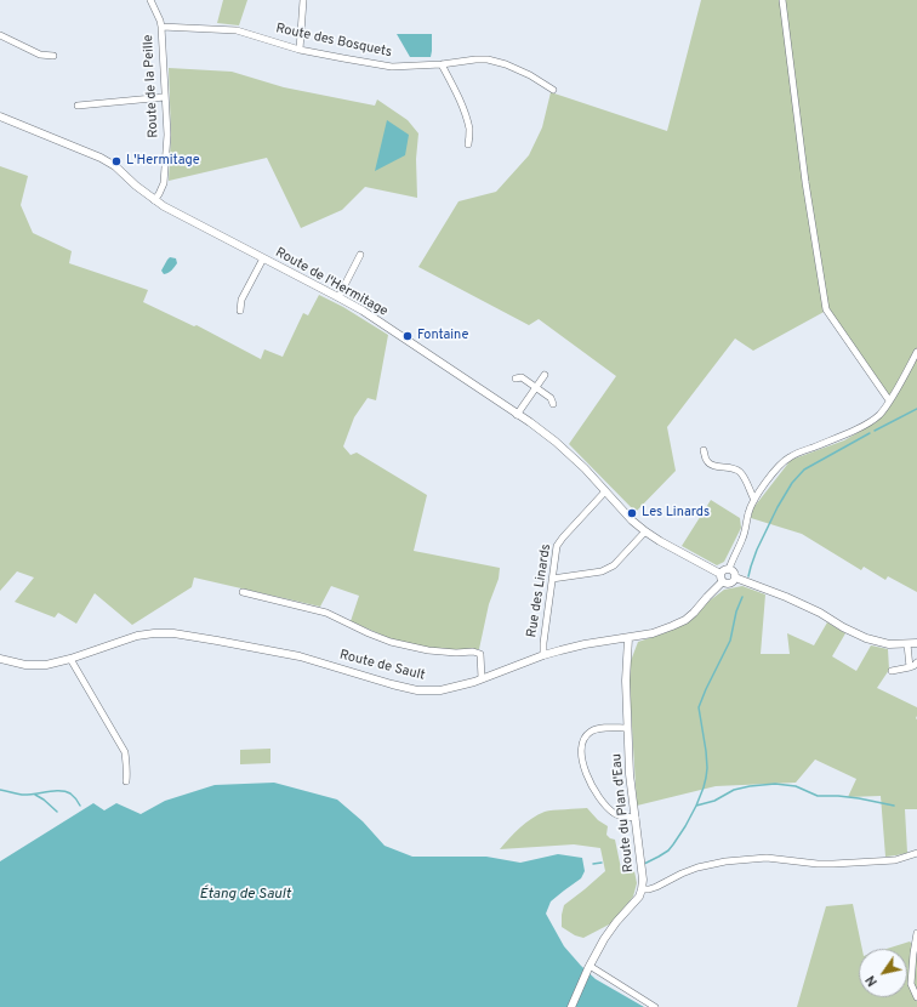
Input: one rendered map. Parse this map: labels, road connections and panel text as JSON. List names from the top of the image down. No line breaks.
{"streets":{"street":["Route des Bosquets","Route de la Peille","Route de l'Hermitage","Rue des Linards","Route de Sault","Route du Plan d'Eau"]},"crossings":[["Route des Bosquets","Route de la Peille"],["Route de la Peille","Route de l'Hermitage"],["Route de l'Hermitage","Rue des Linards"],["Route de l'Hermitage","Route de Sault"],["Rue des Linards","Route de Sault"],["Route de Sault","Route du Plan d'Eau"]],"water":["Étang de Sault"],"places":["L'Hermitage","Fontaine","Les Linards"],"north":"bottom left"}
